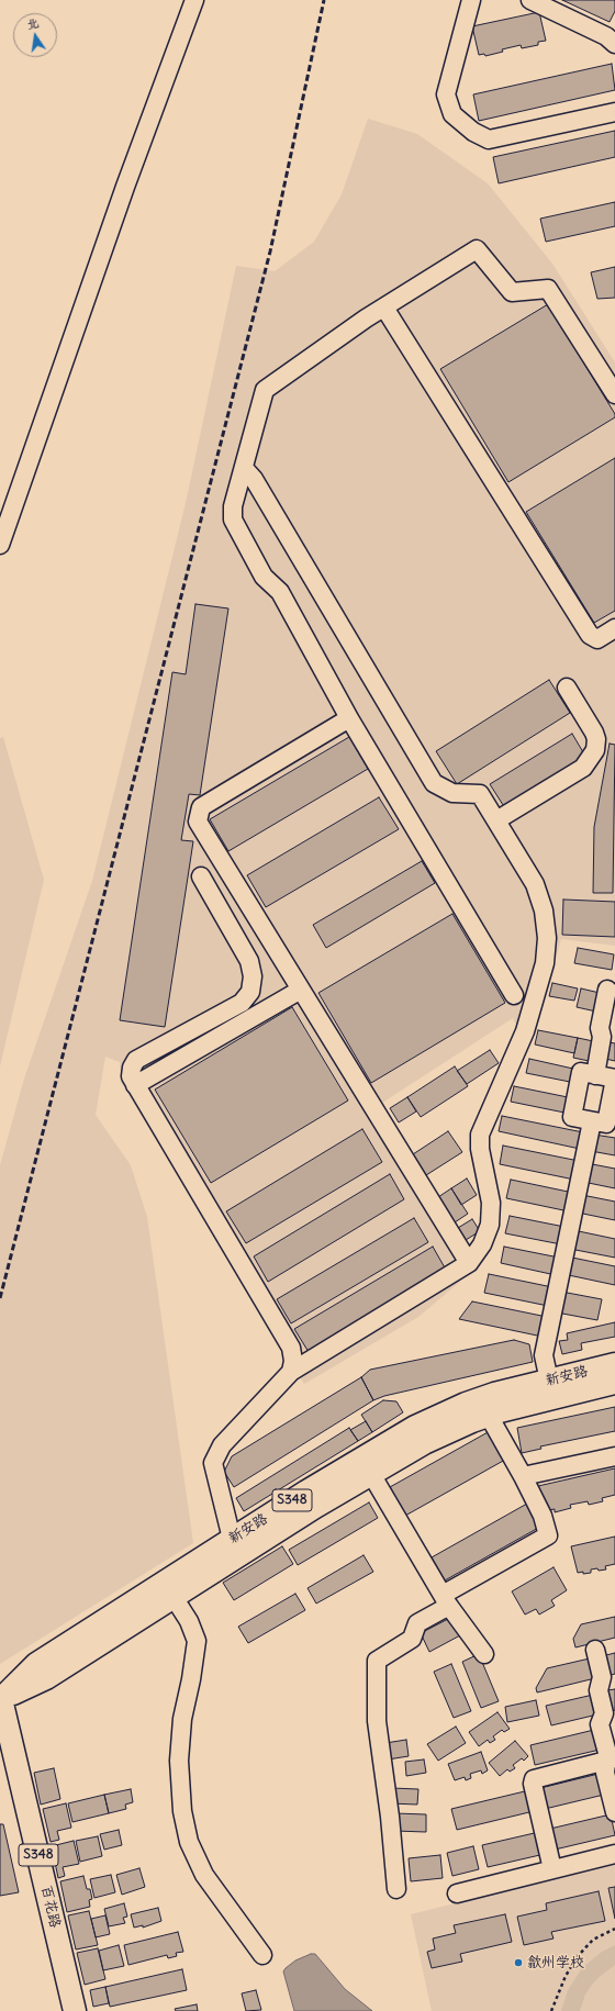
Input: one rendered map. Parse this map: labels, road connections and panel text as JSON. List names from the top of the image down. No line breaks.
{"streets":{"main road":["新安路","S348","百花路"]},"crossings":[["新安路","百花路"]],"places":["歙州学校"],"north":"top"}
